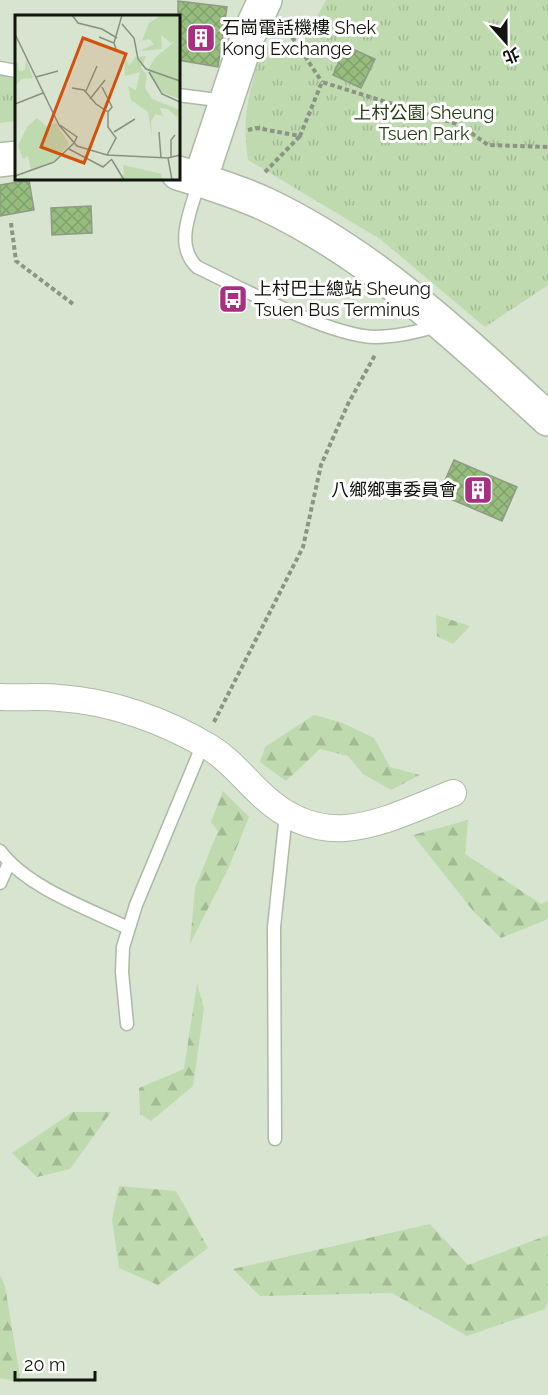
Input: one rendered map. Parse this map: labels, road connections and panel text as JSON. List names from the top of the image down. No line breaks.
{"parks":["上村公園 Sheung Tsuen Park"],"places":{"building":["石崗電話機樓 Shek Kong Exchange","八鄉鄉事委員會"],"bus stop":["上村巴士總站 Sheung Tsuen Bus Terminus"]},"scale_bar":"20 m","north":"bottom"}
